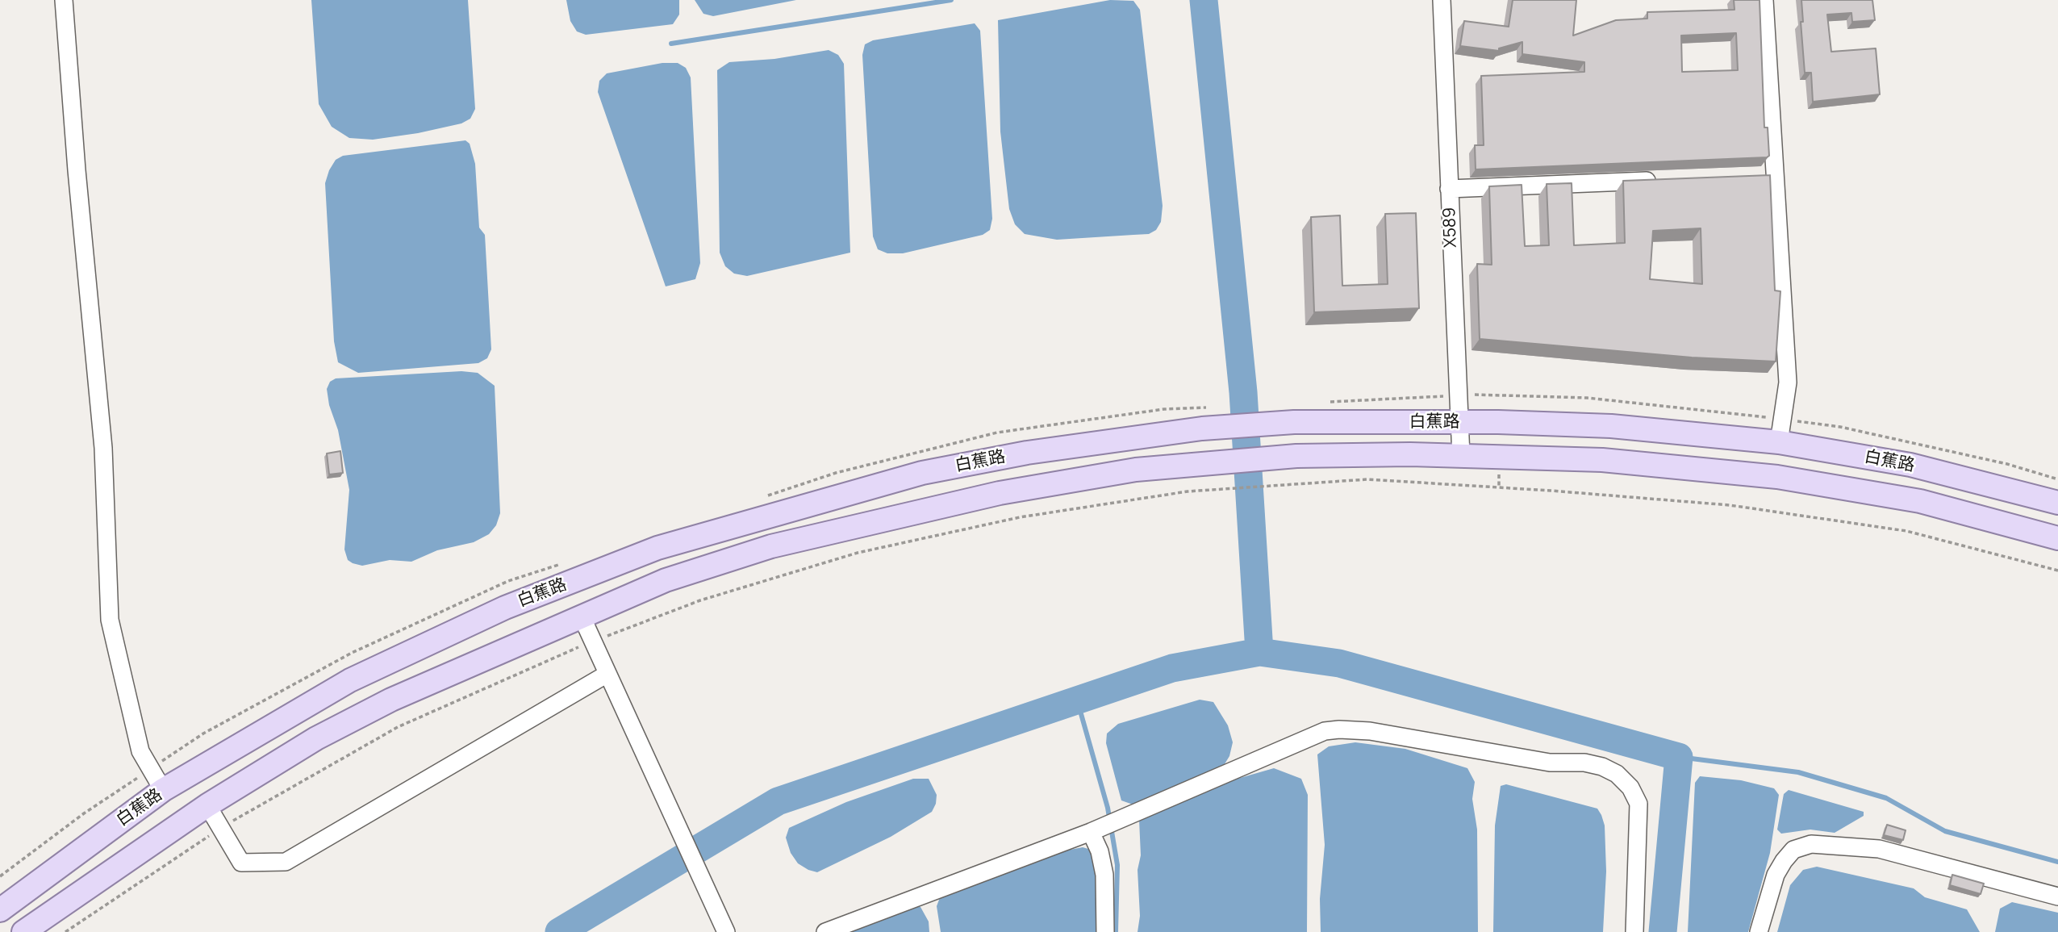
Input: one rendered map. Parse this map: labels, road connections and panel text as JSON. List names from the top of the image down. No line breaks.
{"streets":{"main road":["白蕉路"],"street":["X589"]},"crossings":[["X589","白蕉路"]]}
